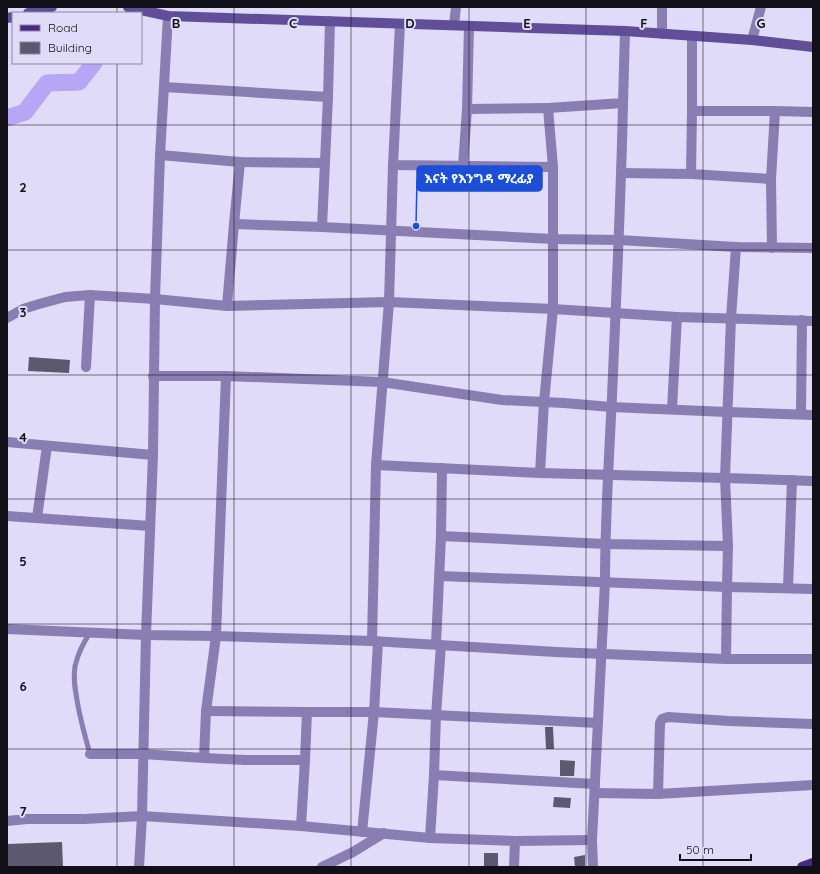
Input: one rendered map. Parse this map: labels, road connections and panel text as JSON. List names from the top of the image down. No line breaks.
{"places":["እናት የእንግዳ ማረፊያ"],"legend":["Road","Building"],"scale_bar":"50 m","grid":{"columns":["B","C","D","E","F","G"],"rows":["2","3","4","5","6","7"]}}
